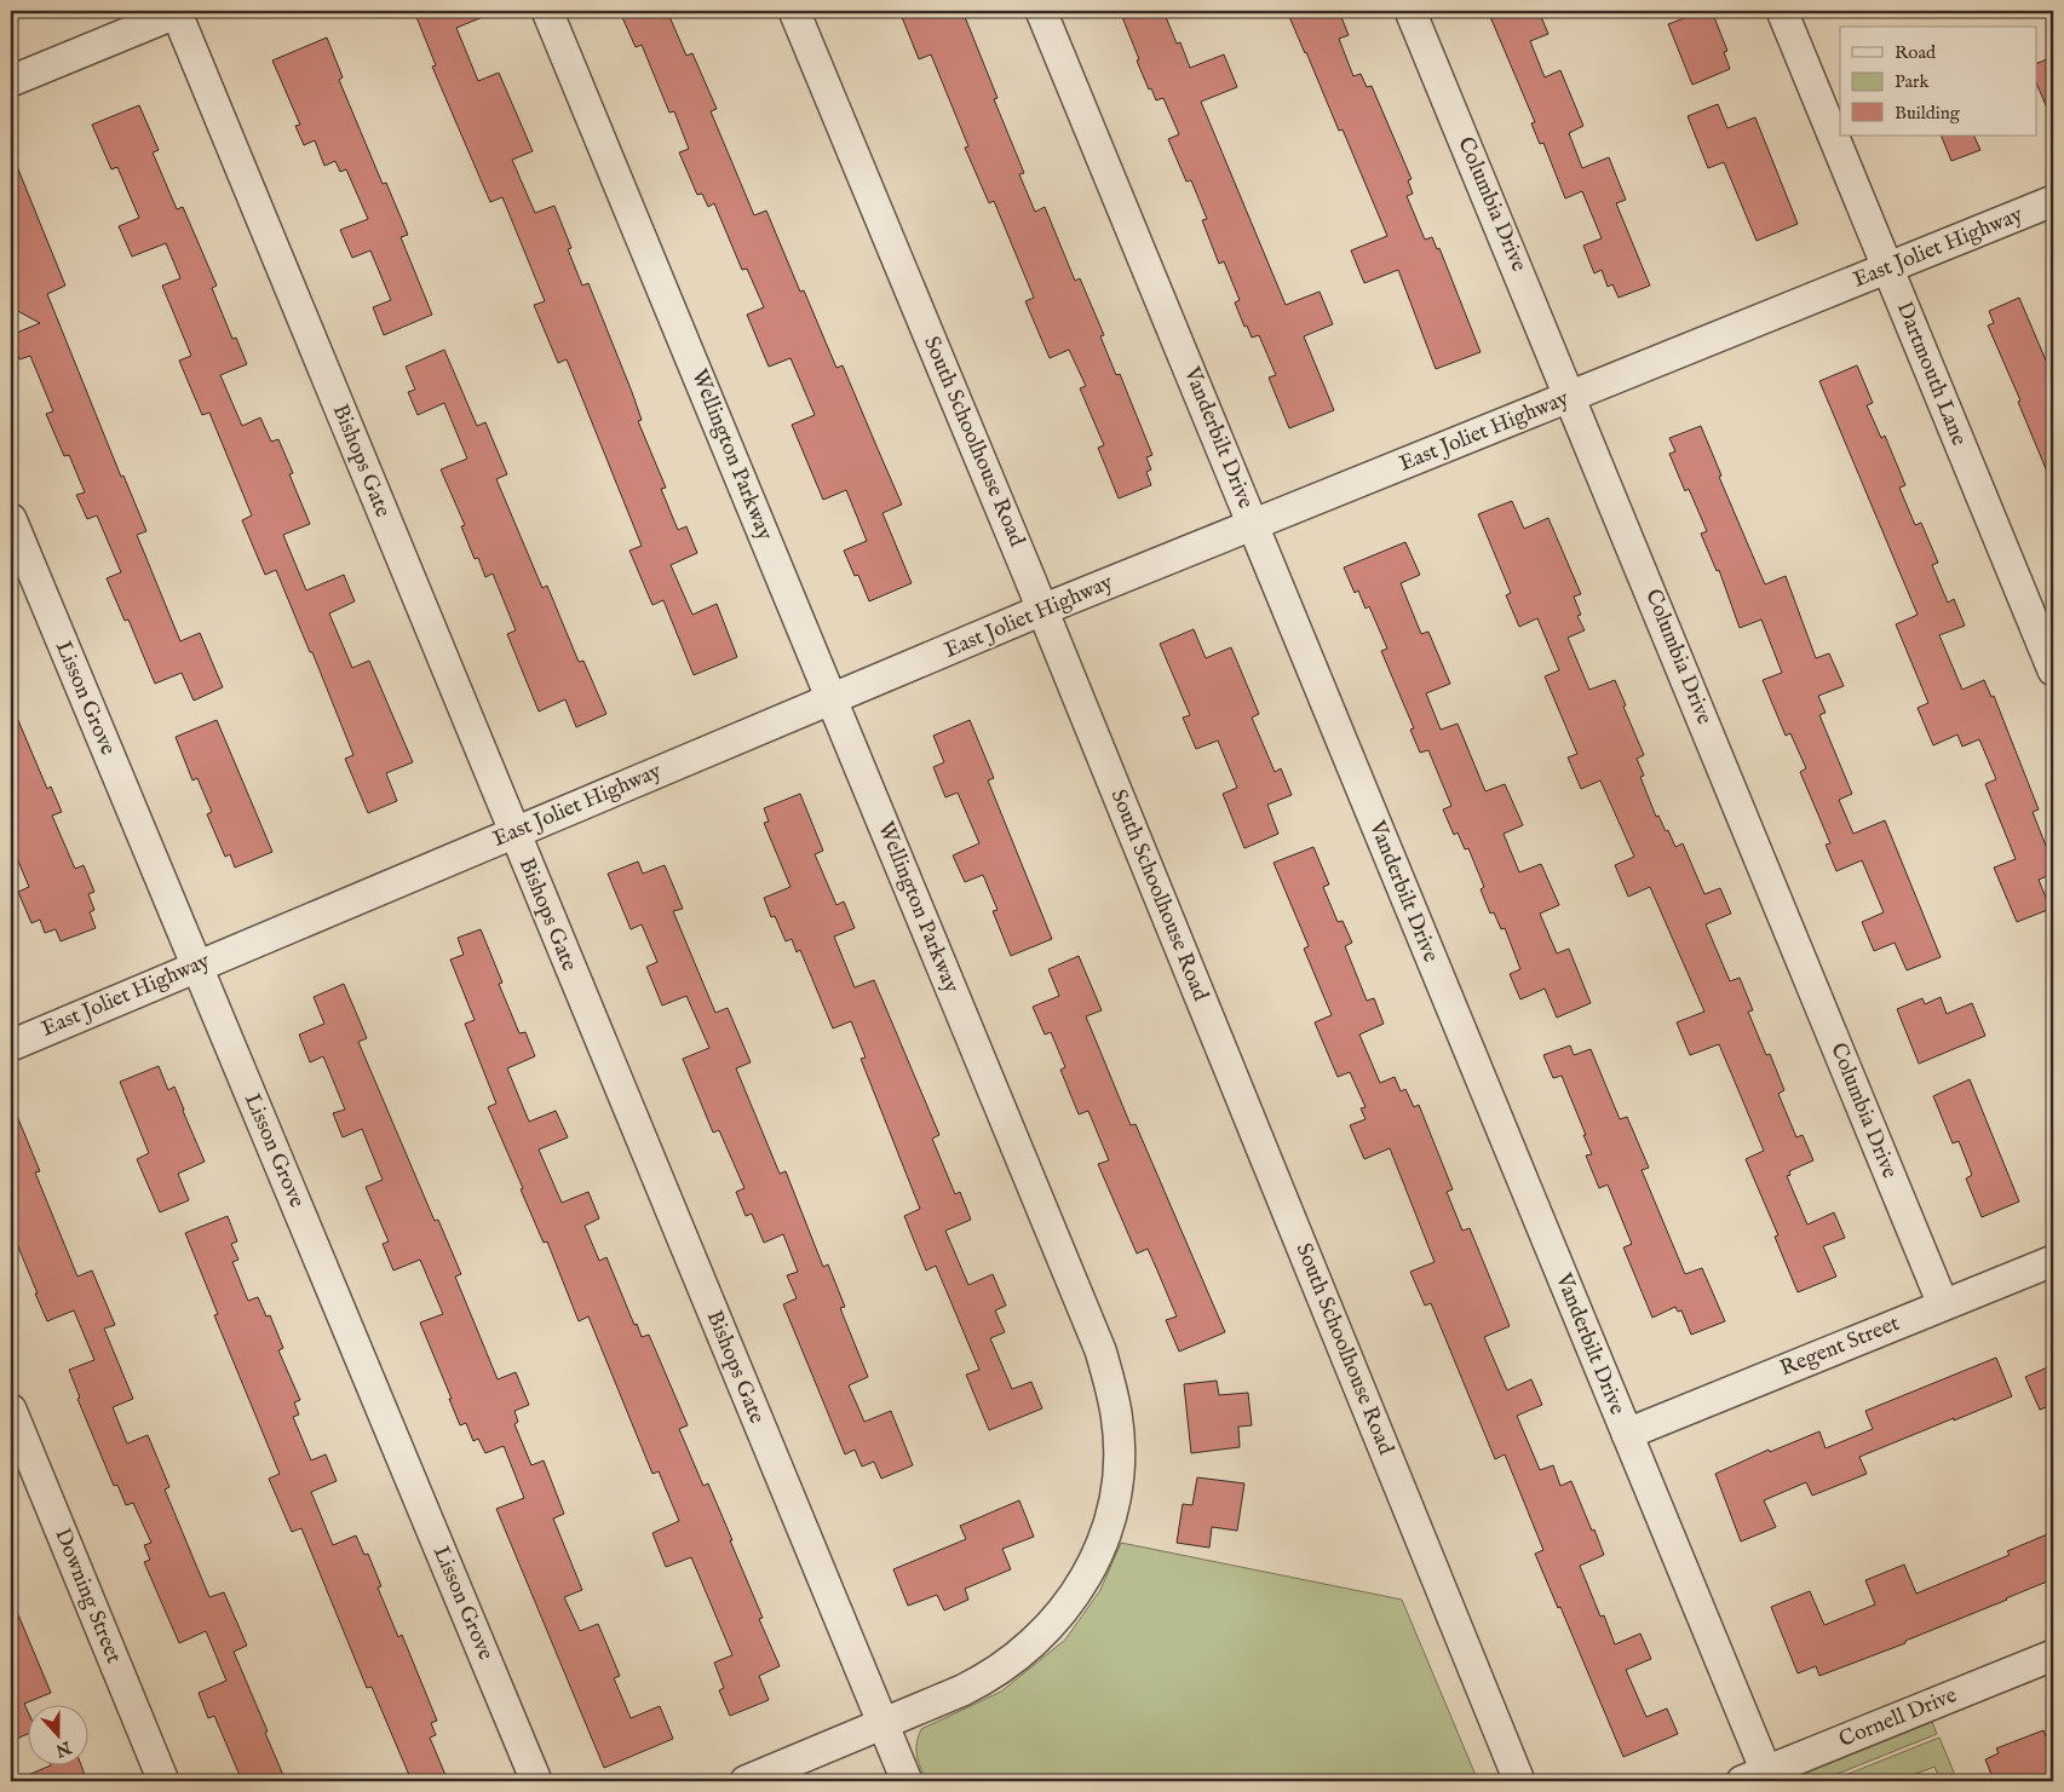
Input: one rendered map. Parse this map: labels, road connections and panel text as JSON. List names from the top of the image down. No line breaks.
{"streets":{"street":["Columbia Drive","East Joliet Highway","Dartmouth Lane","Vanderbilt Drive","South Schoolhouse Road","Wellington Parkway","Bishops Gate","Lisson Grove","Regent Street","Downing Street","Cornell Drive"]},"crossings":[["Columbia Drive","East Joliet Highway"],["Columbia Drive","Regent Street"],["East Joliet Highway","Dartmouth Lane"],["East Joliet Highway","Vanderbilt Drive"],["East Joliet Highway","South Schoolhouse Road"],["East Joliet Highway","Wellington Parkway"],["East Joliet Highway","Bishops Gate"],["East Joliet Highway","Lisson Grove"],["Vanderbilt Drive","Regent Street"],["Vanderbilt Drive","Cornell Drive"],["Wellington Parkway","Bishops Gate"]],"legend":["Road","Park","Building"],"north":"bottom"}
